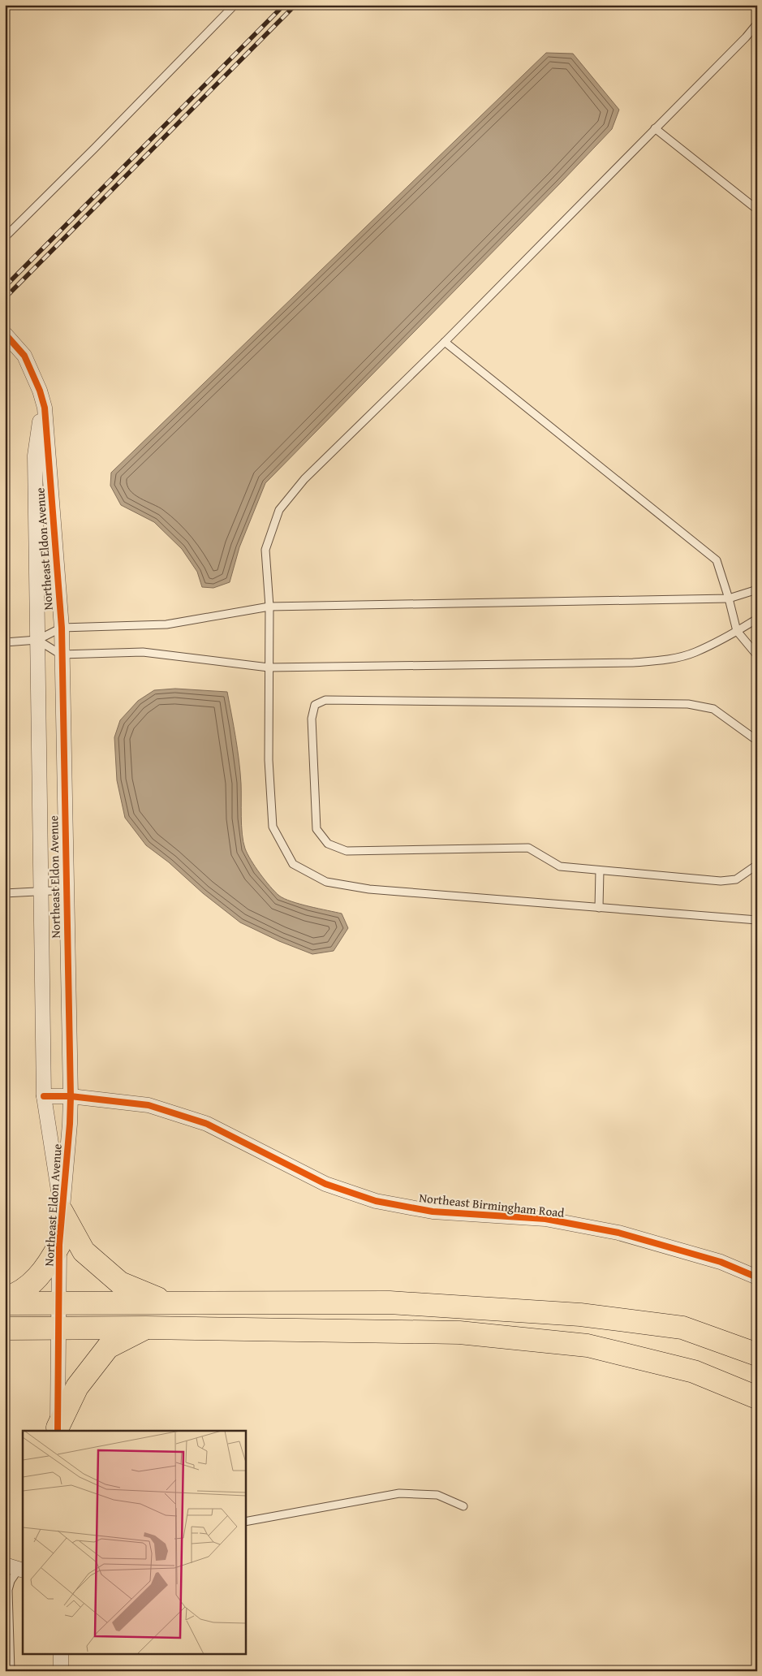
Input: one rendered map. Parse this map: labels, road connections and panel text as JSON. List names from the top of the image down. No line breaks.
{"streets":{"street":["Northeast Eldon Avenue","Northeast Birmingham Road"]},"crossings":[["Northeast Eldon Avenue","Northeast Birmingham Road"]]}
